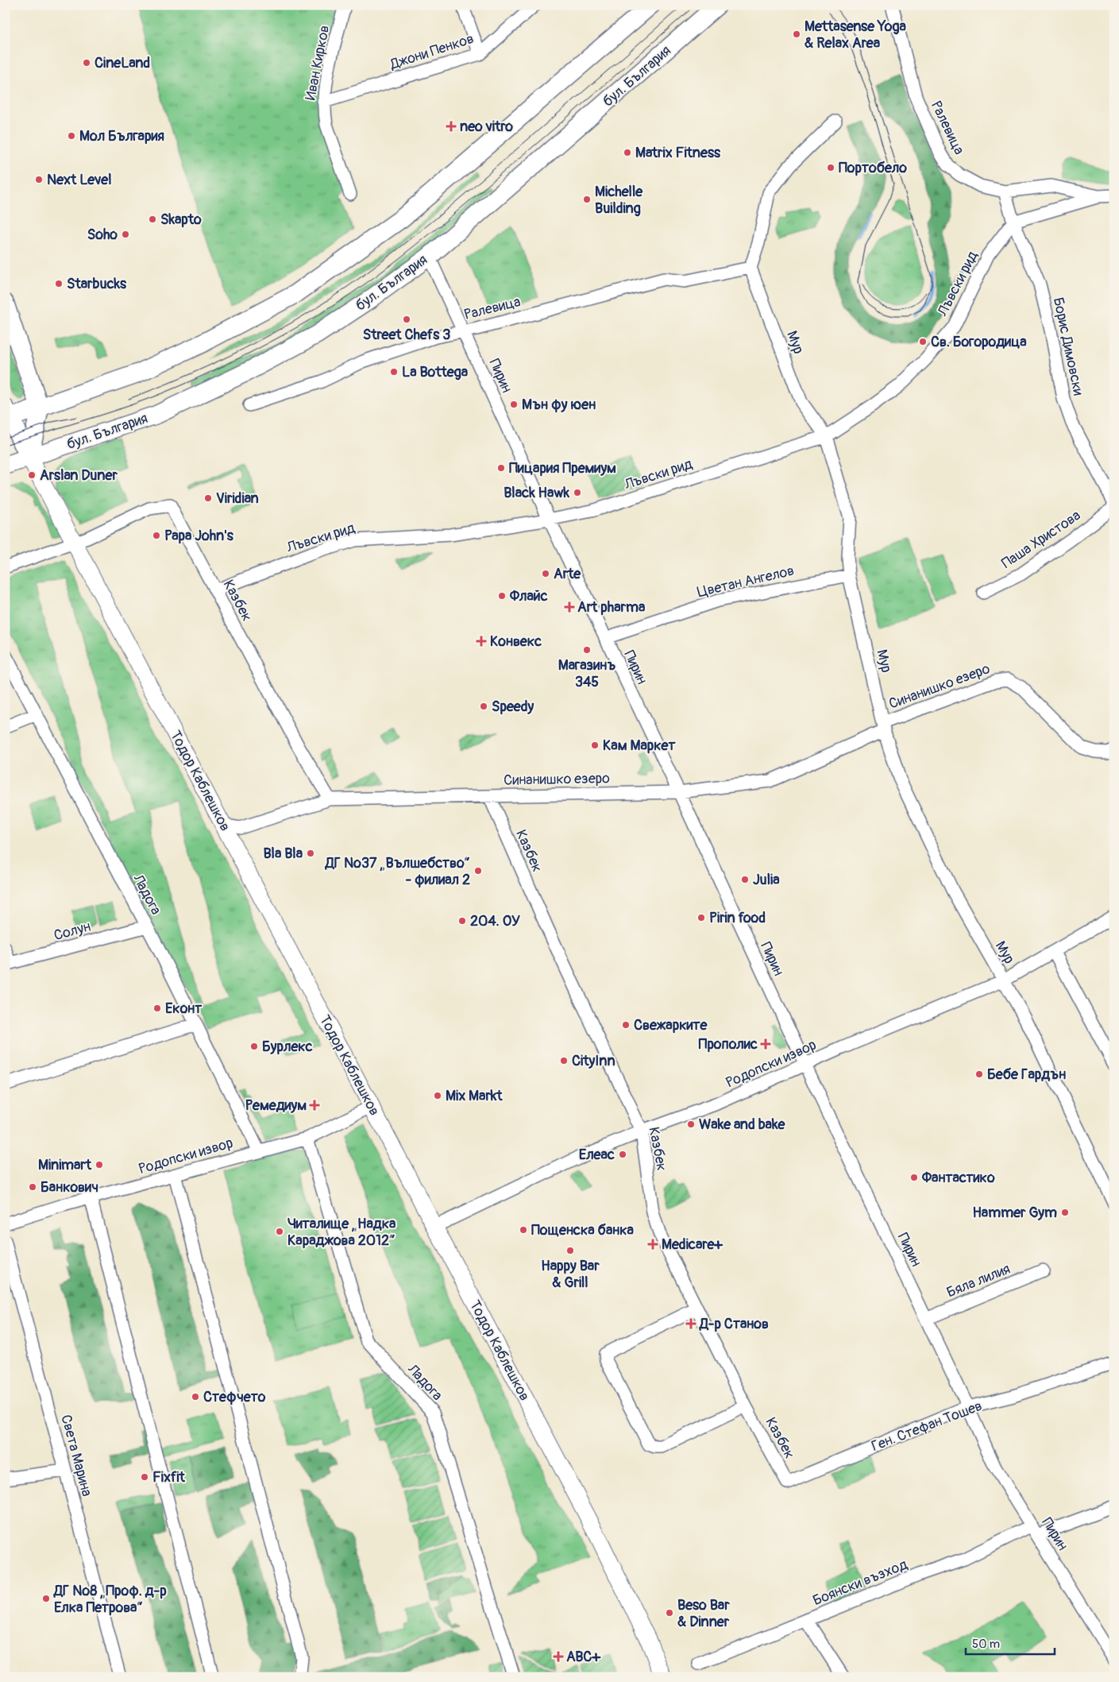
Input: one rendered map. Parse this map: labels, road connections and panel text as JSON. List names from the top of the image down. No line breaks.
{"streets":{"main road":["бул. България","Тодор Каблешков"],"street":["Джони Пенков","Иван Кирков","Ралевица","Лъвски рид","Мур","Борис Димовски","Пирин","Паша Христова","Цветан Ангелов","Казбек","Синанишко езеро","Ладога","Солун","Родопски извор","Бяла лилия","Ген. Стефан Тошев","Света Марина","Боянски възход"]},"crossings":[["Джони Пенков","Иван Кирков"],["бул. България","Пирин"],["бул. България","Тодор Каблешков"],["Ралевица","Мур"],["Ралевица","Борис Димовски"],["Ралевица","Пирин"],["Лъвски рид","Мур"],["Лъвски рид","Борис Димовски"],["Лъвски рид","Пирин"],["Лъвски рид","Казбек"],["Мур","Цветан Ангелов"],["Мур","Синанишко езеро"],["Мур","Родопски извор"],["Пирин","Цветан Ангелов"],["Пирин","Синанишко езеро"],["Пирин","Родопски извор"],["Пирин","Бяла лилия"],["Пирин","Ген. Стефан Тошев"],["Пирин","Боянски възход"],["Казбек","Синанишко езеро"],["Казбек","Тодор Каблешков"],["Казбек","Родопски извор"],["Казбек","Ген. Стефан Тошев"],["Синанишко езеро","Тодор Каблешков"],["Тодор Каблешков","Родопски извор"],["Ладога","Солун"],["Ладога","Родопски извор"]],"places":{"other":["Mettasense Yoga & Relax Area","CineLand","Мол България","Matrix Fitness","Портобело","Next Level","Michelle Building","Skapto","Soho","Starbucks","Street Chefs 3","Св. Богородица","La Bottega","Мън фу юен","Пицария Премиум","Arslan Duner","Black Hawk","Viridian","Papa John's","Arte","Флайс","Магазинъ 345","Speedy","Кам Маркет","Bla Bla","ДГ №37 „Вълшебство“ - филиал 2","Julia","Pirin food","204. ОУ","Еконт","Свежарките","Бурлекс","CityInn","Бебе Гардън","Mix Markt","Wake and bake","Елеас","Minimart","Фантастико","Банкович","Hammer Gym","Пощенска банка","Читалище „Надка Караджова 2012“","Happy Bar & Grill","Стефчето","Fixfit","ДГ №8 „Проф. д-р Елка Петрова“","Beso Bar & Dinner"],"health":["neo vitro","Art pharma","Конвекс","Прополис","Ремедиум","Medicare+","Д-р Станов","ABC+"]},"scale_bar":"50 m"}
